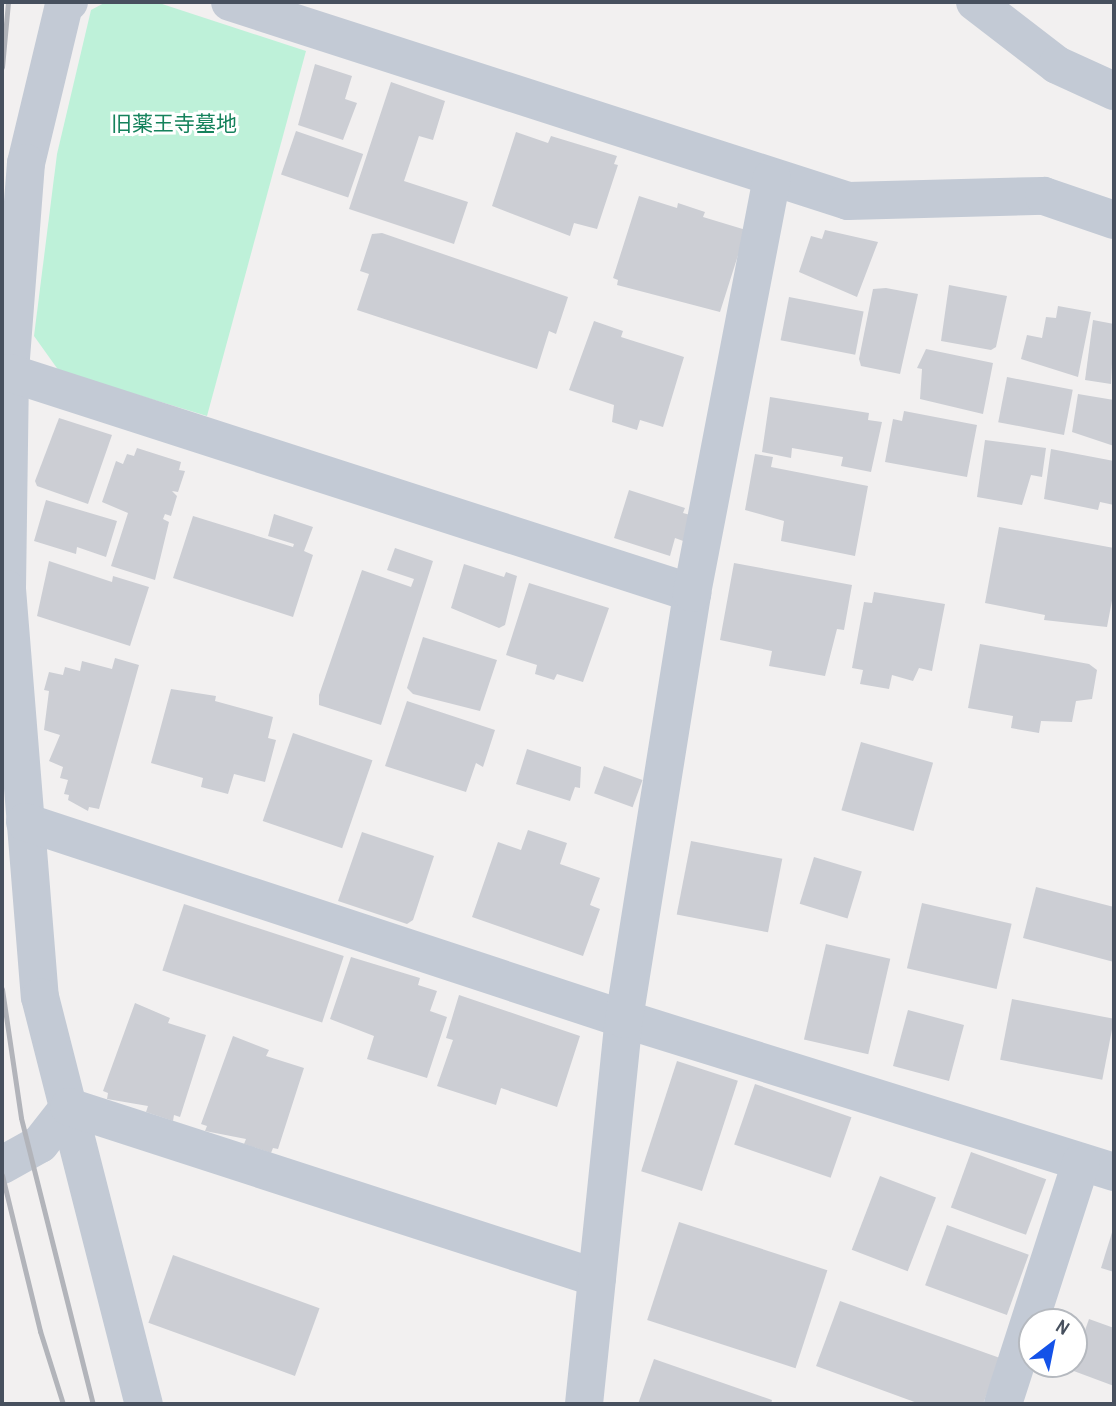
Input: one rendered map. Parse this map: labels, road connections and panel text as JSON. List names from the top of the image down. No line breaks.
{"parks":["旧薬王寺墓地"],"north":"top right"}
